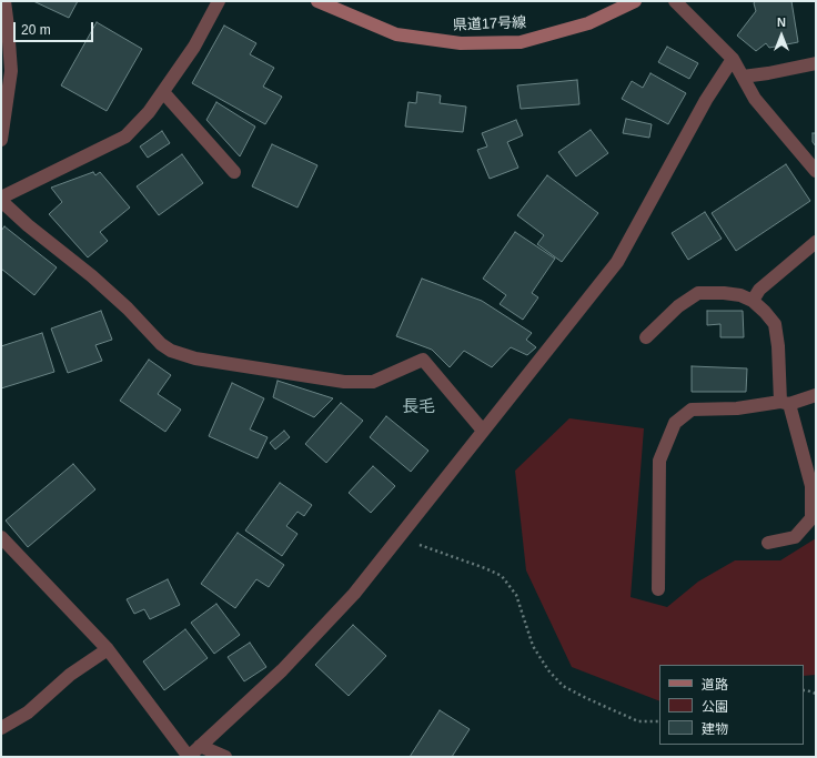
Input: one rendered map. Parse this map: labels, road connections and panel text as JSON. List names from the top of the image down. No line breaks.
{"streets":{"main road":["県道17号線"]},"districts":["長毛"],"legend":["道路","公園","建物"],"scale_bar":"20 m","north":"top"}
